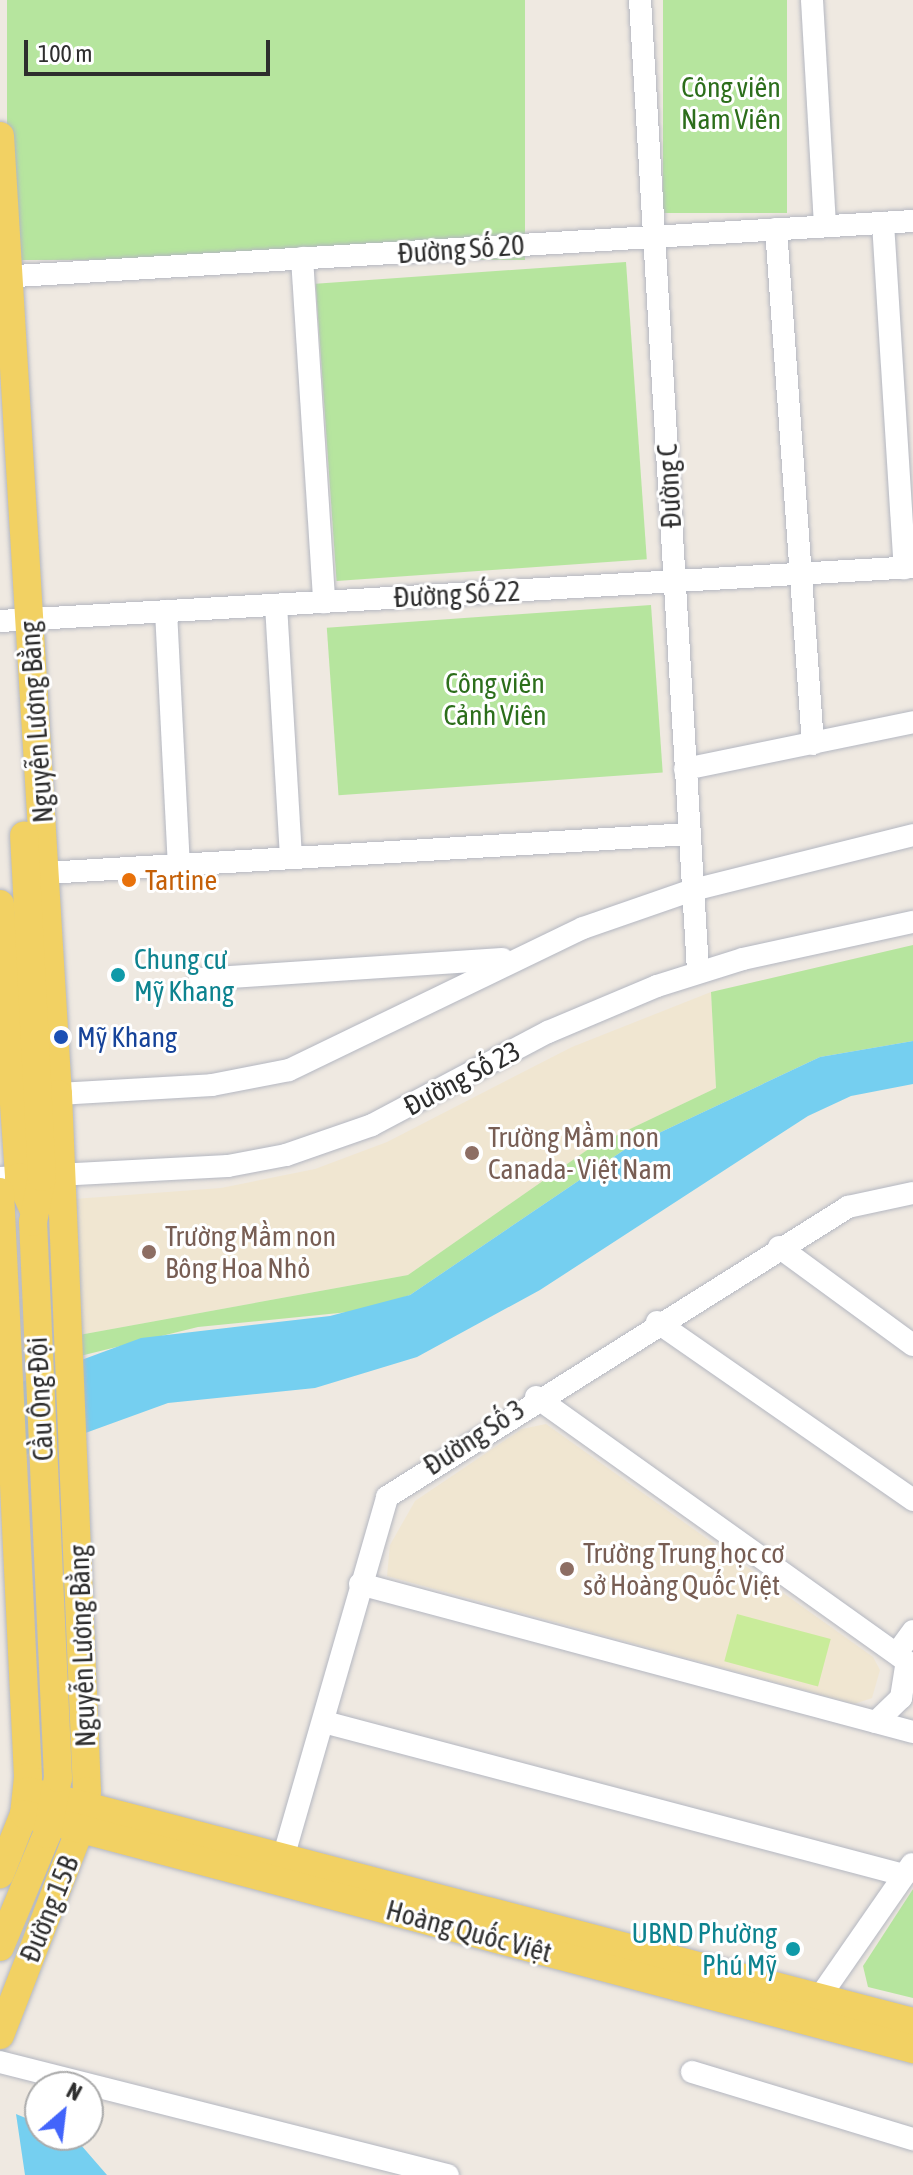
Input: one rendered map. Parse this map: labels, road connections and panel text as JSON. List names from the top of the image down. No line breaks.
{"streets":{"main road":["Nguyễn Lương Bằng","Cầu Ông Đội","Đường 15B","Hoàng Quốc Việt"],"street":["Đường Số 20","Đường C","Đường Số 22","Đường Số 23","Đường Số 3"]},"crossings":[["Đường Số 20","Đường C"],["Đường Số 20","Nguyễn Lương Bằng"],["Đường C","Đường Số 22"],["Đường C","Đường Số 23"],["Đường Số 22","Nguyễn Lương Bằng"],["Nguyễn Lương Bằng","Đường Số 23"],["Nguyễn Lương Bằng","Cầu Ông Đội"],["Nguyễn Lương Bằng","Đường 15B"],["Nguyễn Lương Bằng","Hoàng Quốc Việt"],["Đường Số 3","Hoàng Quốc Việt"],["Đường 15B","Hoàng Quốc Việt"]],"parks":["Công viên Nam Viên","Công viên Cảnh Viên"],"places":["Tartine","Chung cư Mỹ Khang","Mỹ Khang","Trường Mầm non Canada- Việt Nam","Trường Mầm non Bông Hoa Nhỏ","Trường Trung học cơ sở Hoàng Quốc Việt","UBND Phường Phú Mỹ"],"scale_bar":"100 m","north":"top right"}
